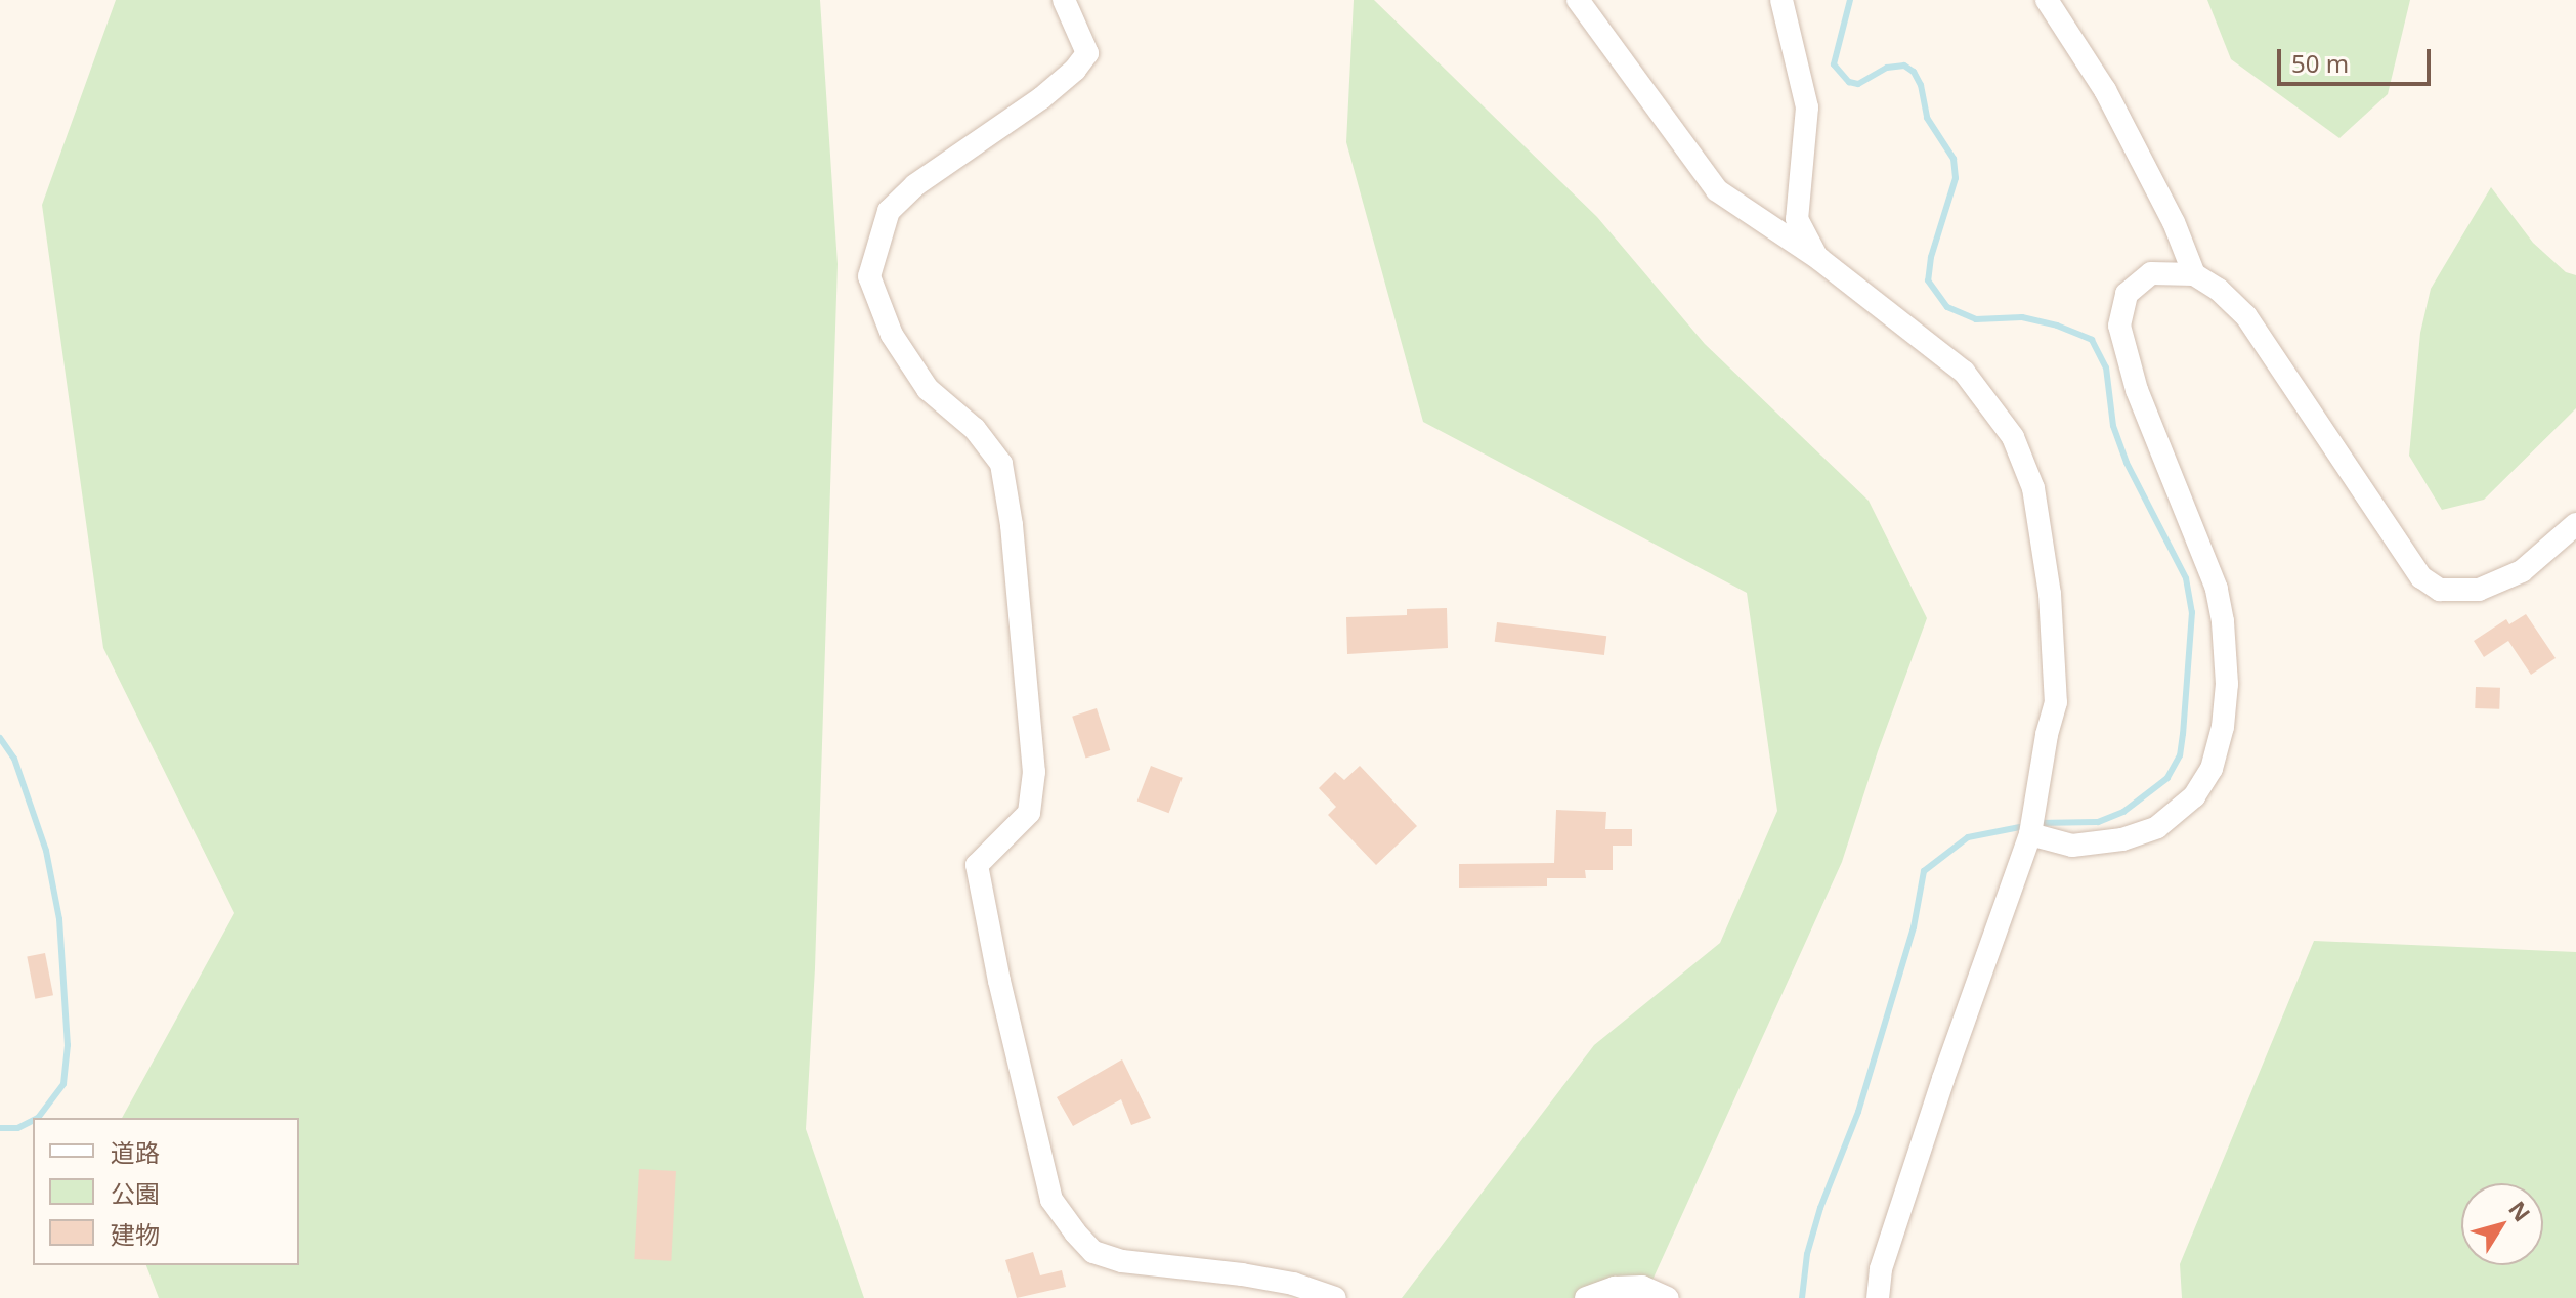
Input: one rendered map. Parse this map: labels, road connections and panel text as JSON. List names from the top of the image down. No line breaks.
{"legend":["道路","公園","建物"],"scale_bar":"50 m","north":"top right"}
